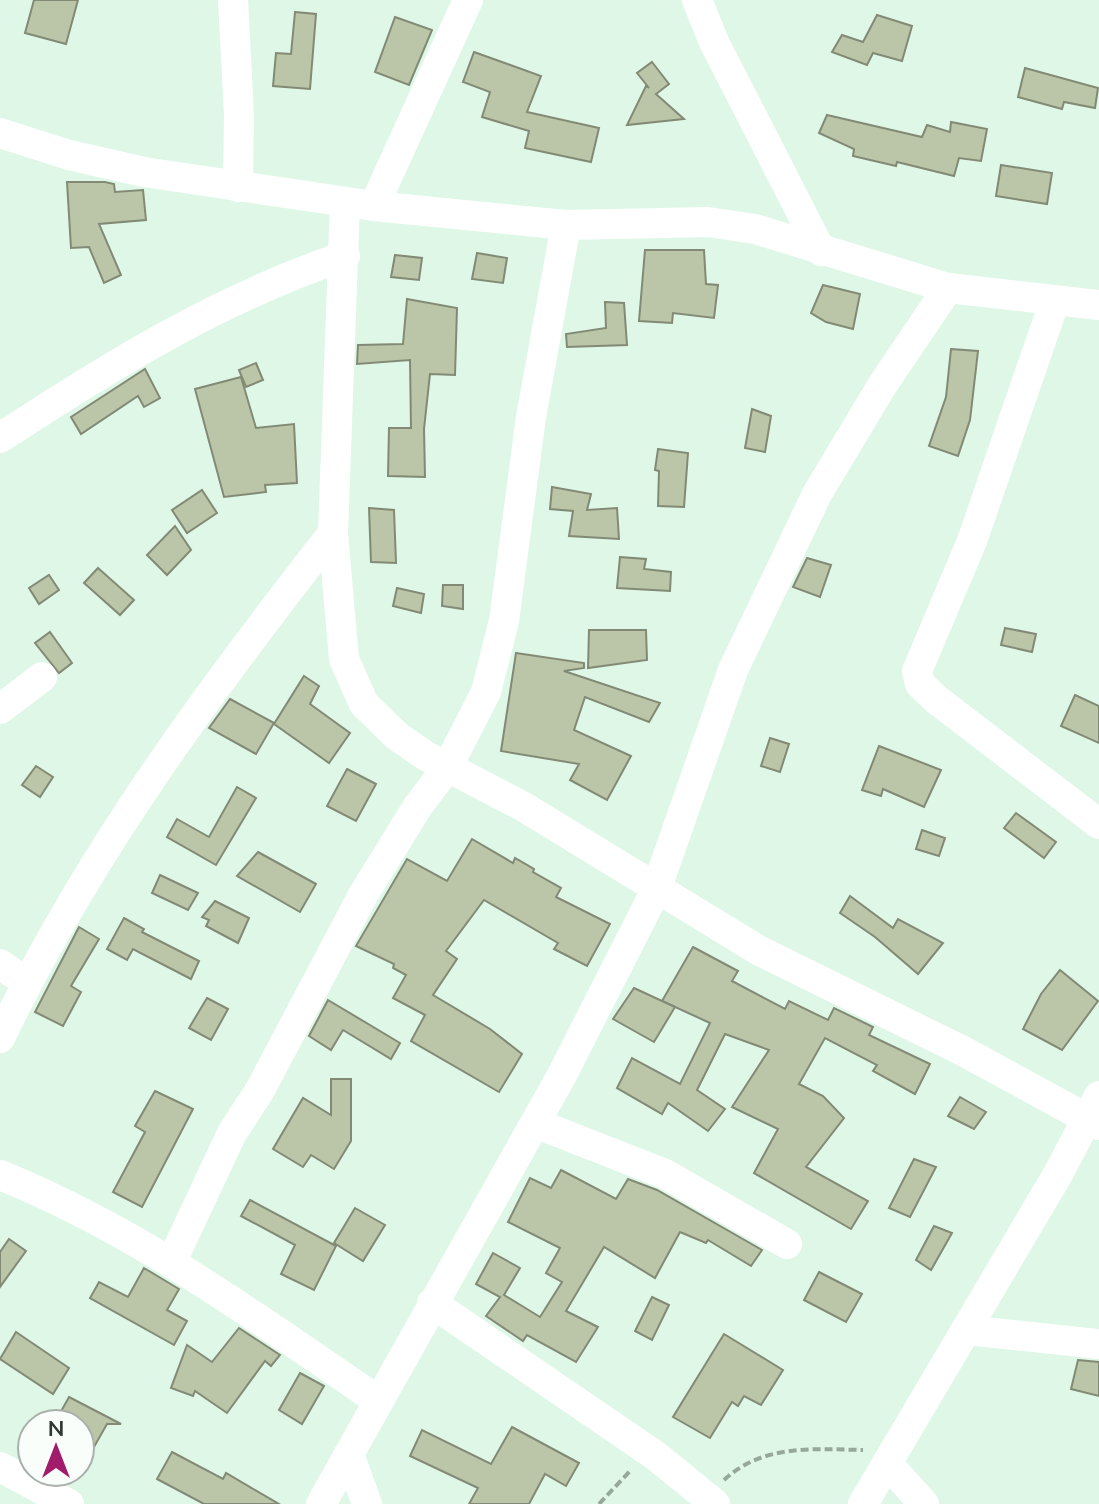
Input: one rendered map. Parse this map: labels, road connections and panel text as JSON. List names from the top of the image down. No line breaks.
{"north":"top"}
